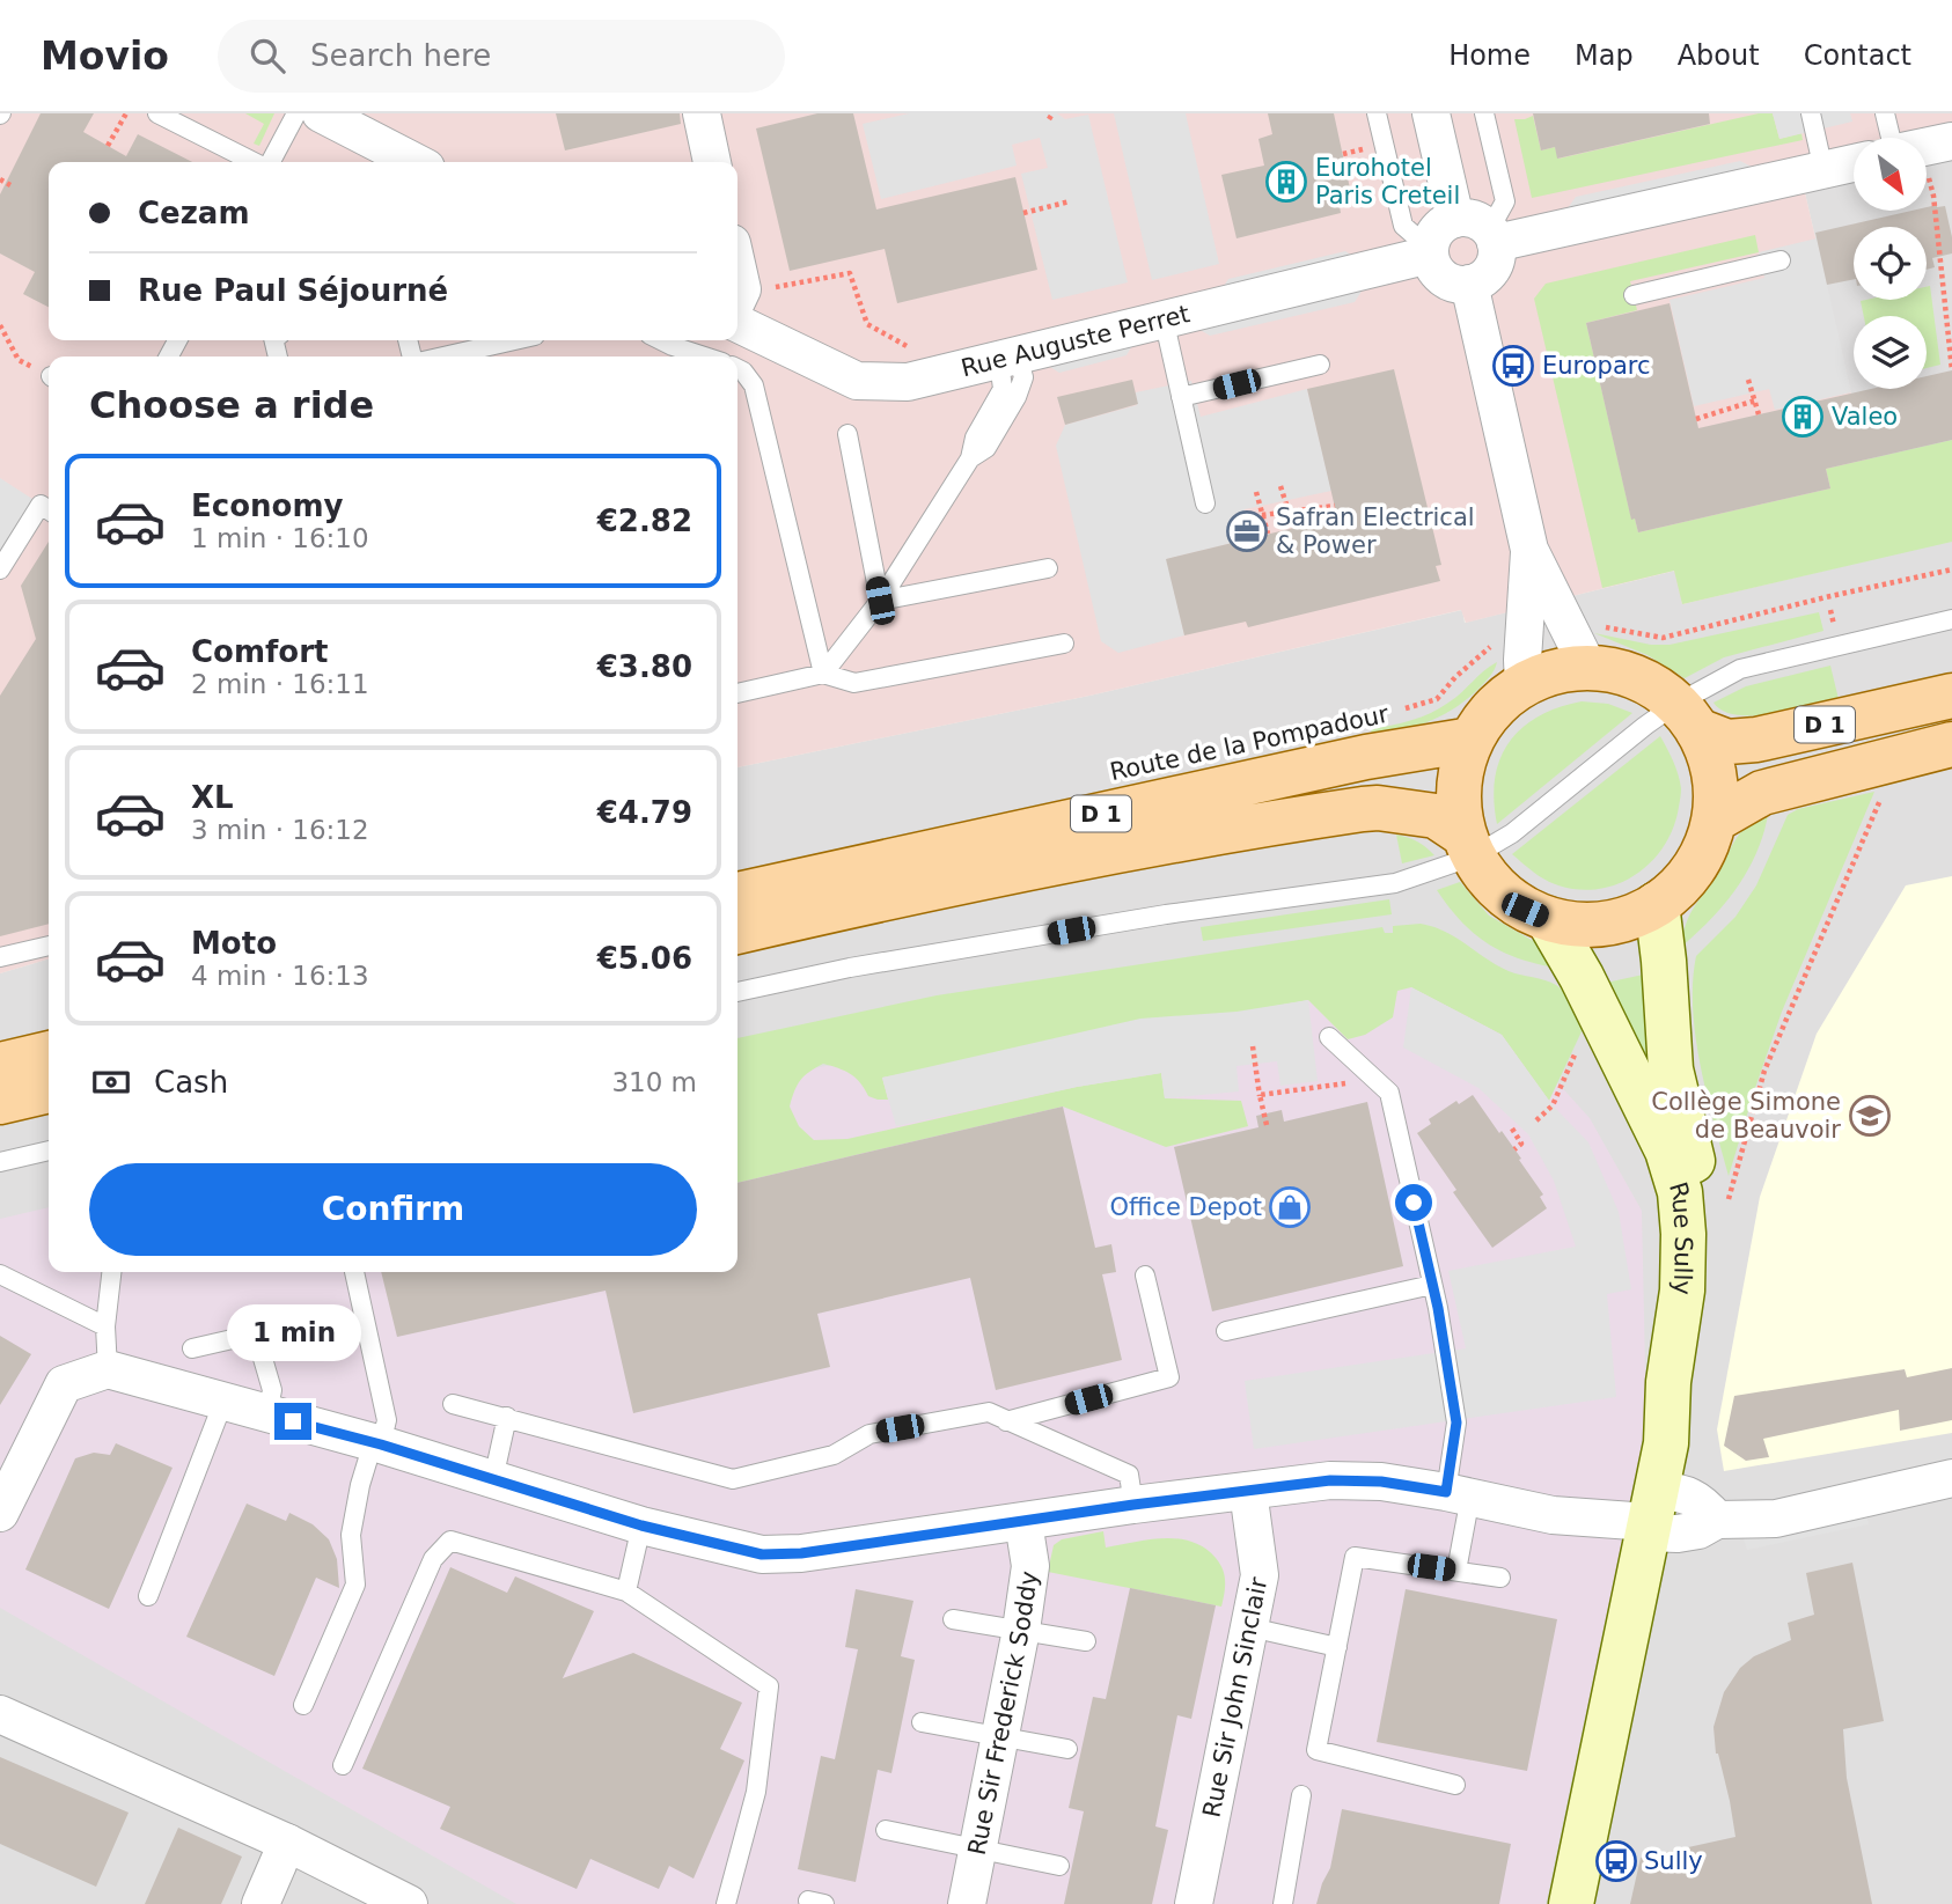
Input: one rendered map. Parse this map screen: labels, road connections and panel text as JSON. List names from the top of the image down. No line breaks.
{"streets":{"main road":["D 1","Route de la Pompadour"],"street":["Rue Auguste Perret","Rue Sully","Rue Sir John Sinclair","Rue Sir Frederick Soddy"]},"places":{"building":["Eurohotel Paris Creteil","Valeo"],"bus stop":["Europarc","Sully"],"office":["Safran Electrical & Power"],"school or university":["Collège Simone de Beauvoir"],"shop":["Office Depot"]},"north":"bottom right","page":{"header":"Movio","search":"Search here","nav":["Home","Map","About","Contact"],"banner":["Cezam","Rue Paul Séjourné"],"heading":"Choose a ride","list":[{"name":"Economy","note":"1 min · 16:10","value":"€2.82"},{"name":"Comfort","note":"2 min · 16:11","value":"€3.80"},{"name":"XL","note":"3 min · 16:12","value":"€4.79"},{"name":"Moto","note":"4 min · 16:13","value":"€5.06"}],"pay":["Cash","310 m"],"buttons":"Confirm","bubble":"1 min"}}
